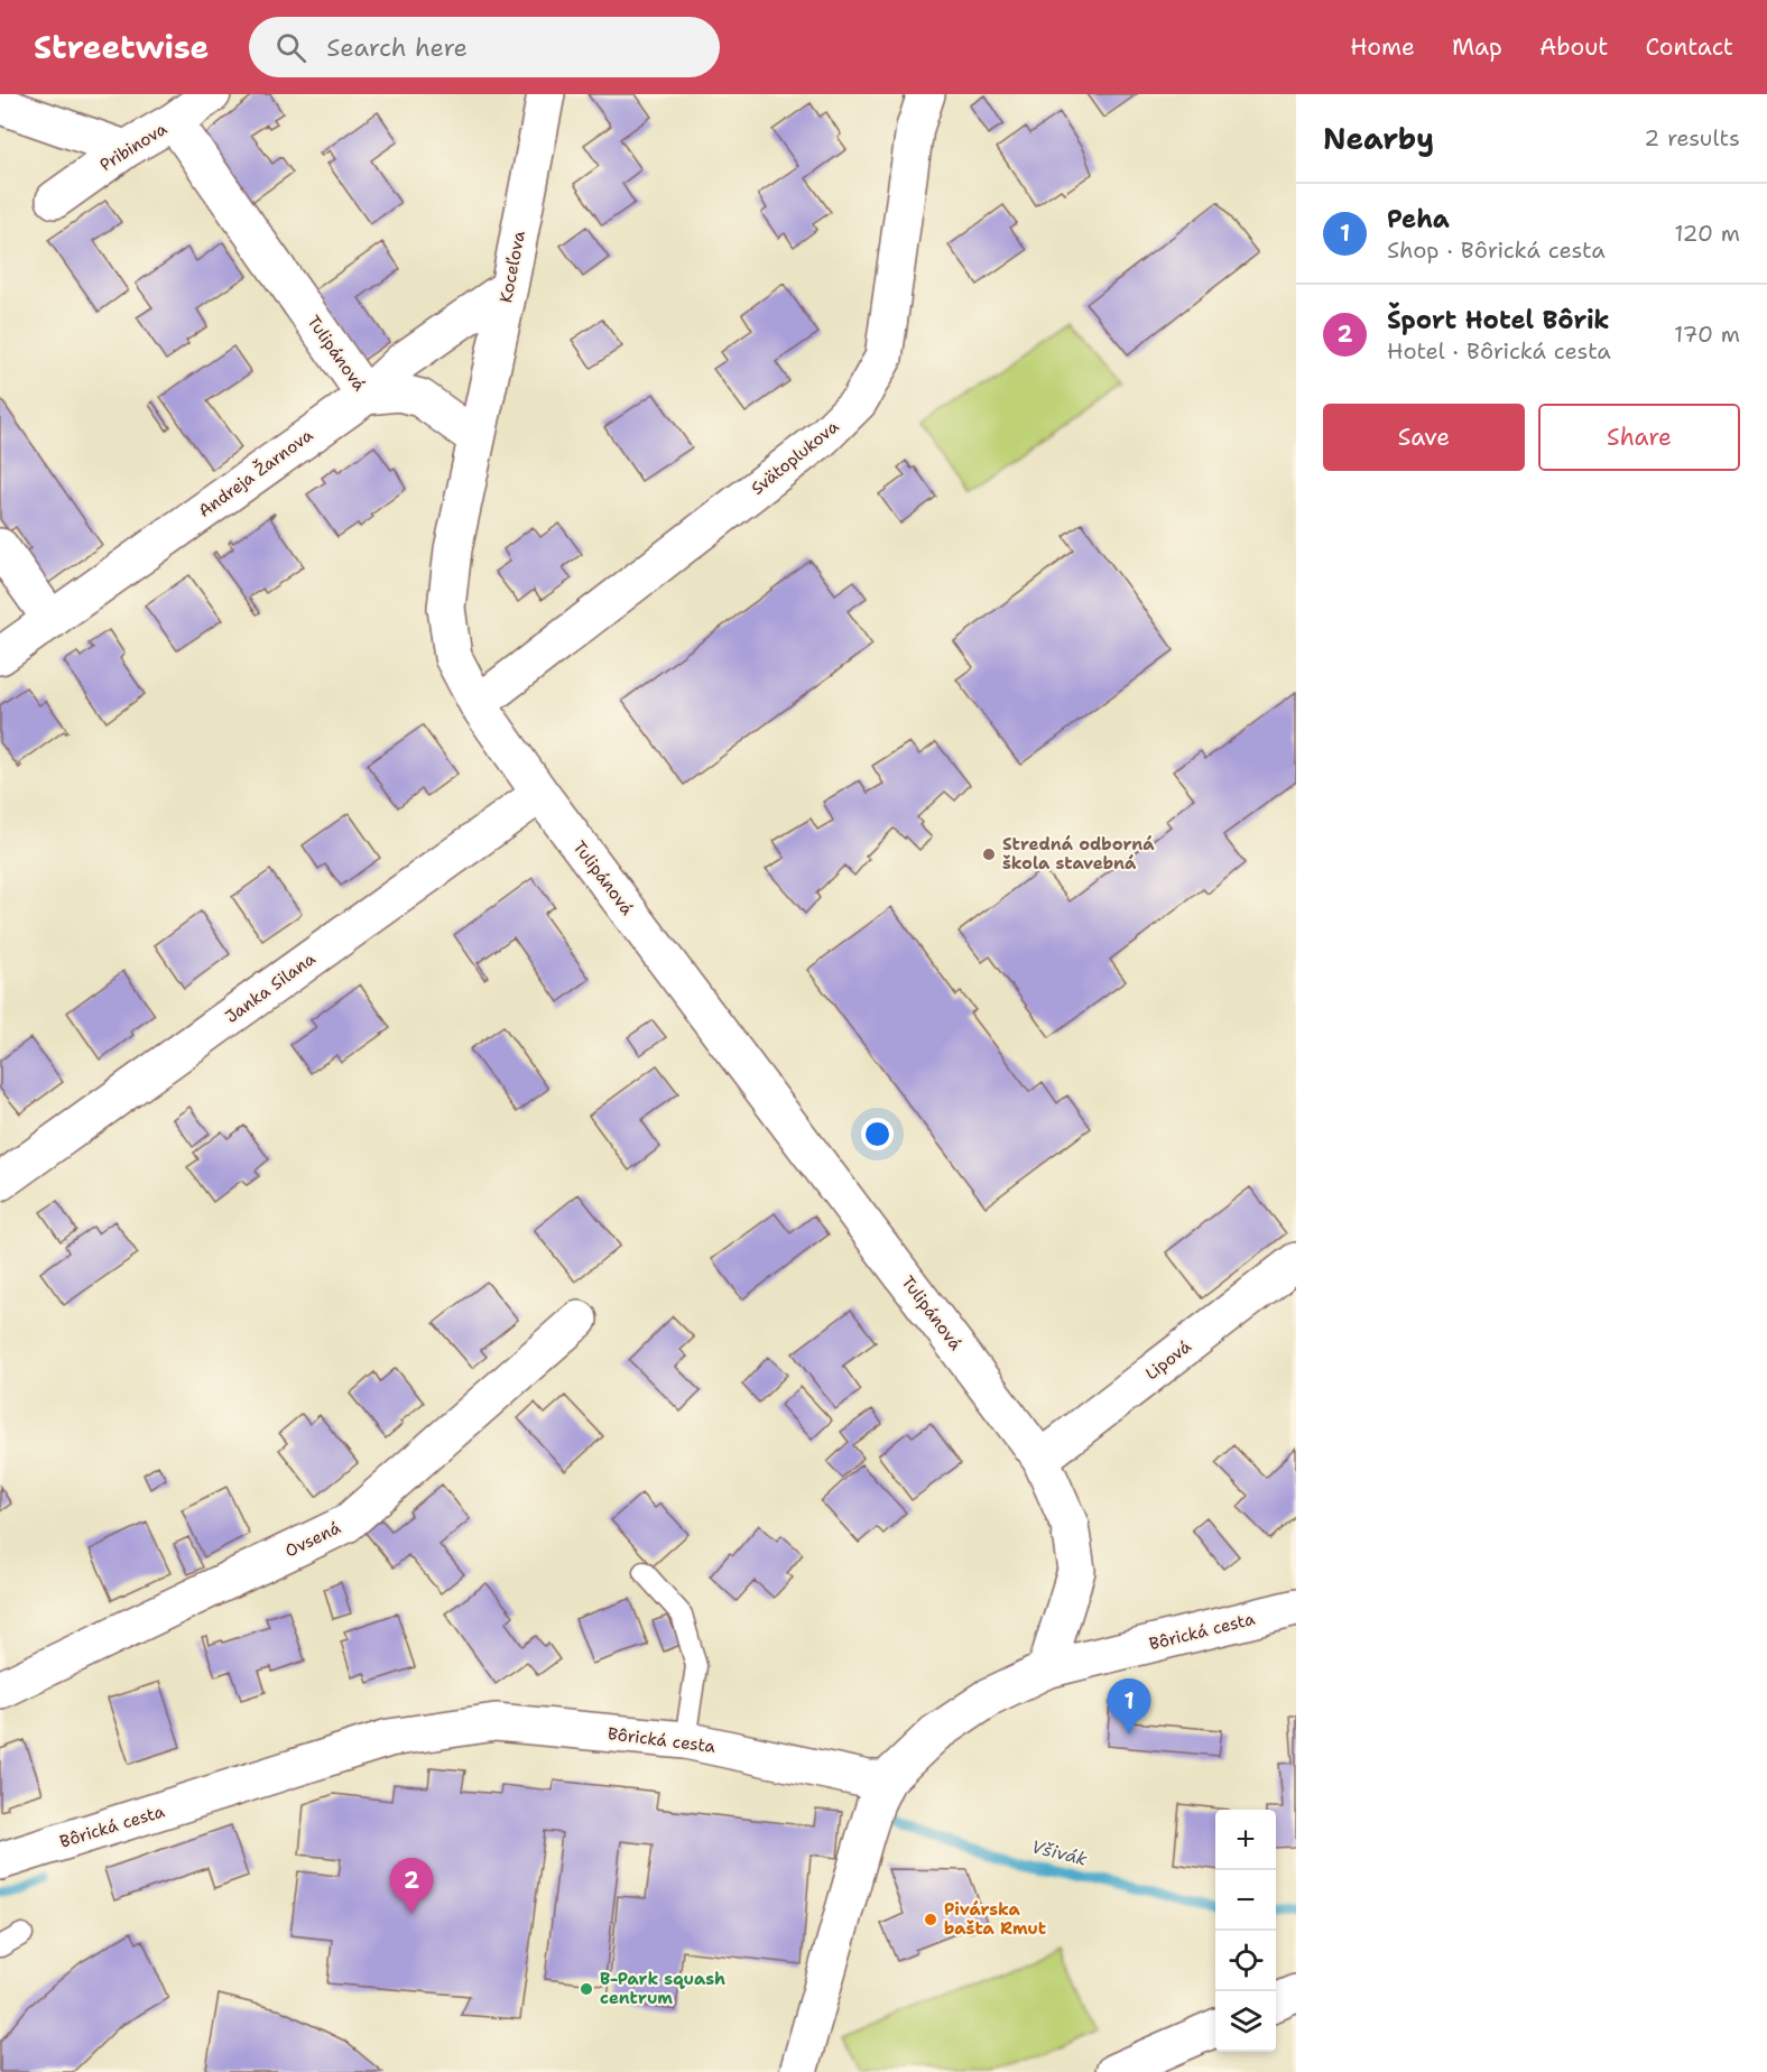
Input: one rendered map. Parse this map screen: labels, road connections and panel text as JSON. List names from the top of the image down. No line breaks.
{"streets":{"street":["Pribinova","Koceľova","Tulipánová","Svätoplukova","Andreja Žarnova","Janka Silana","Lipová","Ovsená","Bôrická cesta"]},"crossings":[["Pribinova","Tulipánová"],["Koceľova","Tulipánová"],["Koceľova","Andreja Žarnova"],["Tulipánová","Svätoplukova"],["Tulipánová","Andreja Žarnova"],["Tulipánová","Janka Silana"],["Tulipánová","Lipová"],["Tulipánová","Bôrická cesta"]],"water":["Všivák"],"places":["Stredná odborná škola stavebná","Pivárska bašta Rmut","B-Park squash centrum"],"page":{"header":"Streetwise","search":"Search here","nav":["Home","Map","About","Contact"],"heading":["Nearby","2 results"],"list":[{"mark":"1","name":"Peha","note":"Shop · Bôrická cesta","value":"120 m"},{"mark":"2","name":"Šport Hotel Bôrik","note":"Hotel · Bôrická cesta","value":"170 m"}],"buttons":["Save","Share"],"pins":["1","2"],"map_buttons":["+","−"]}}
